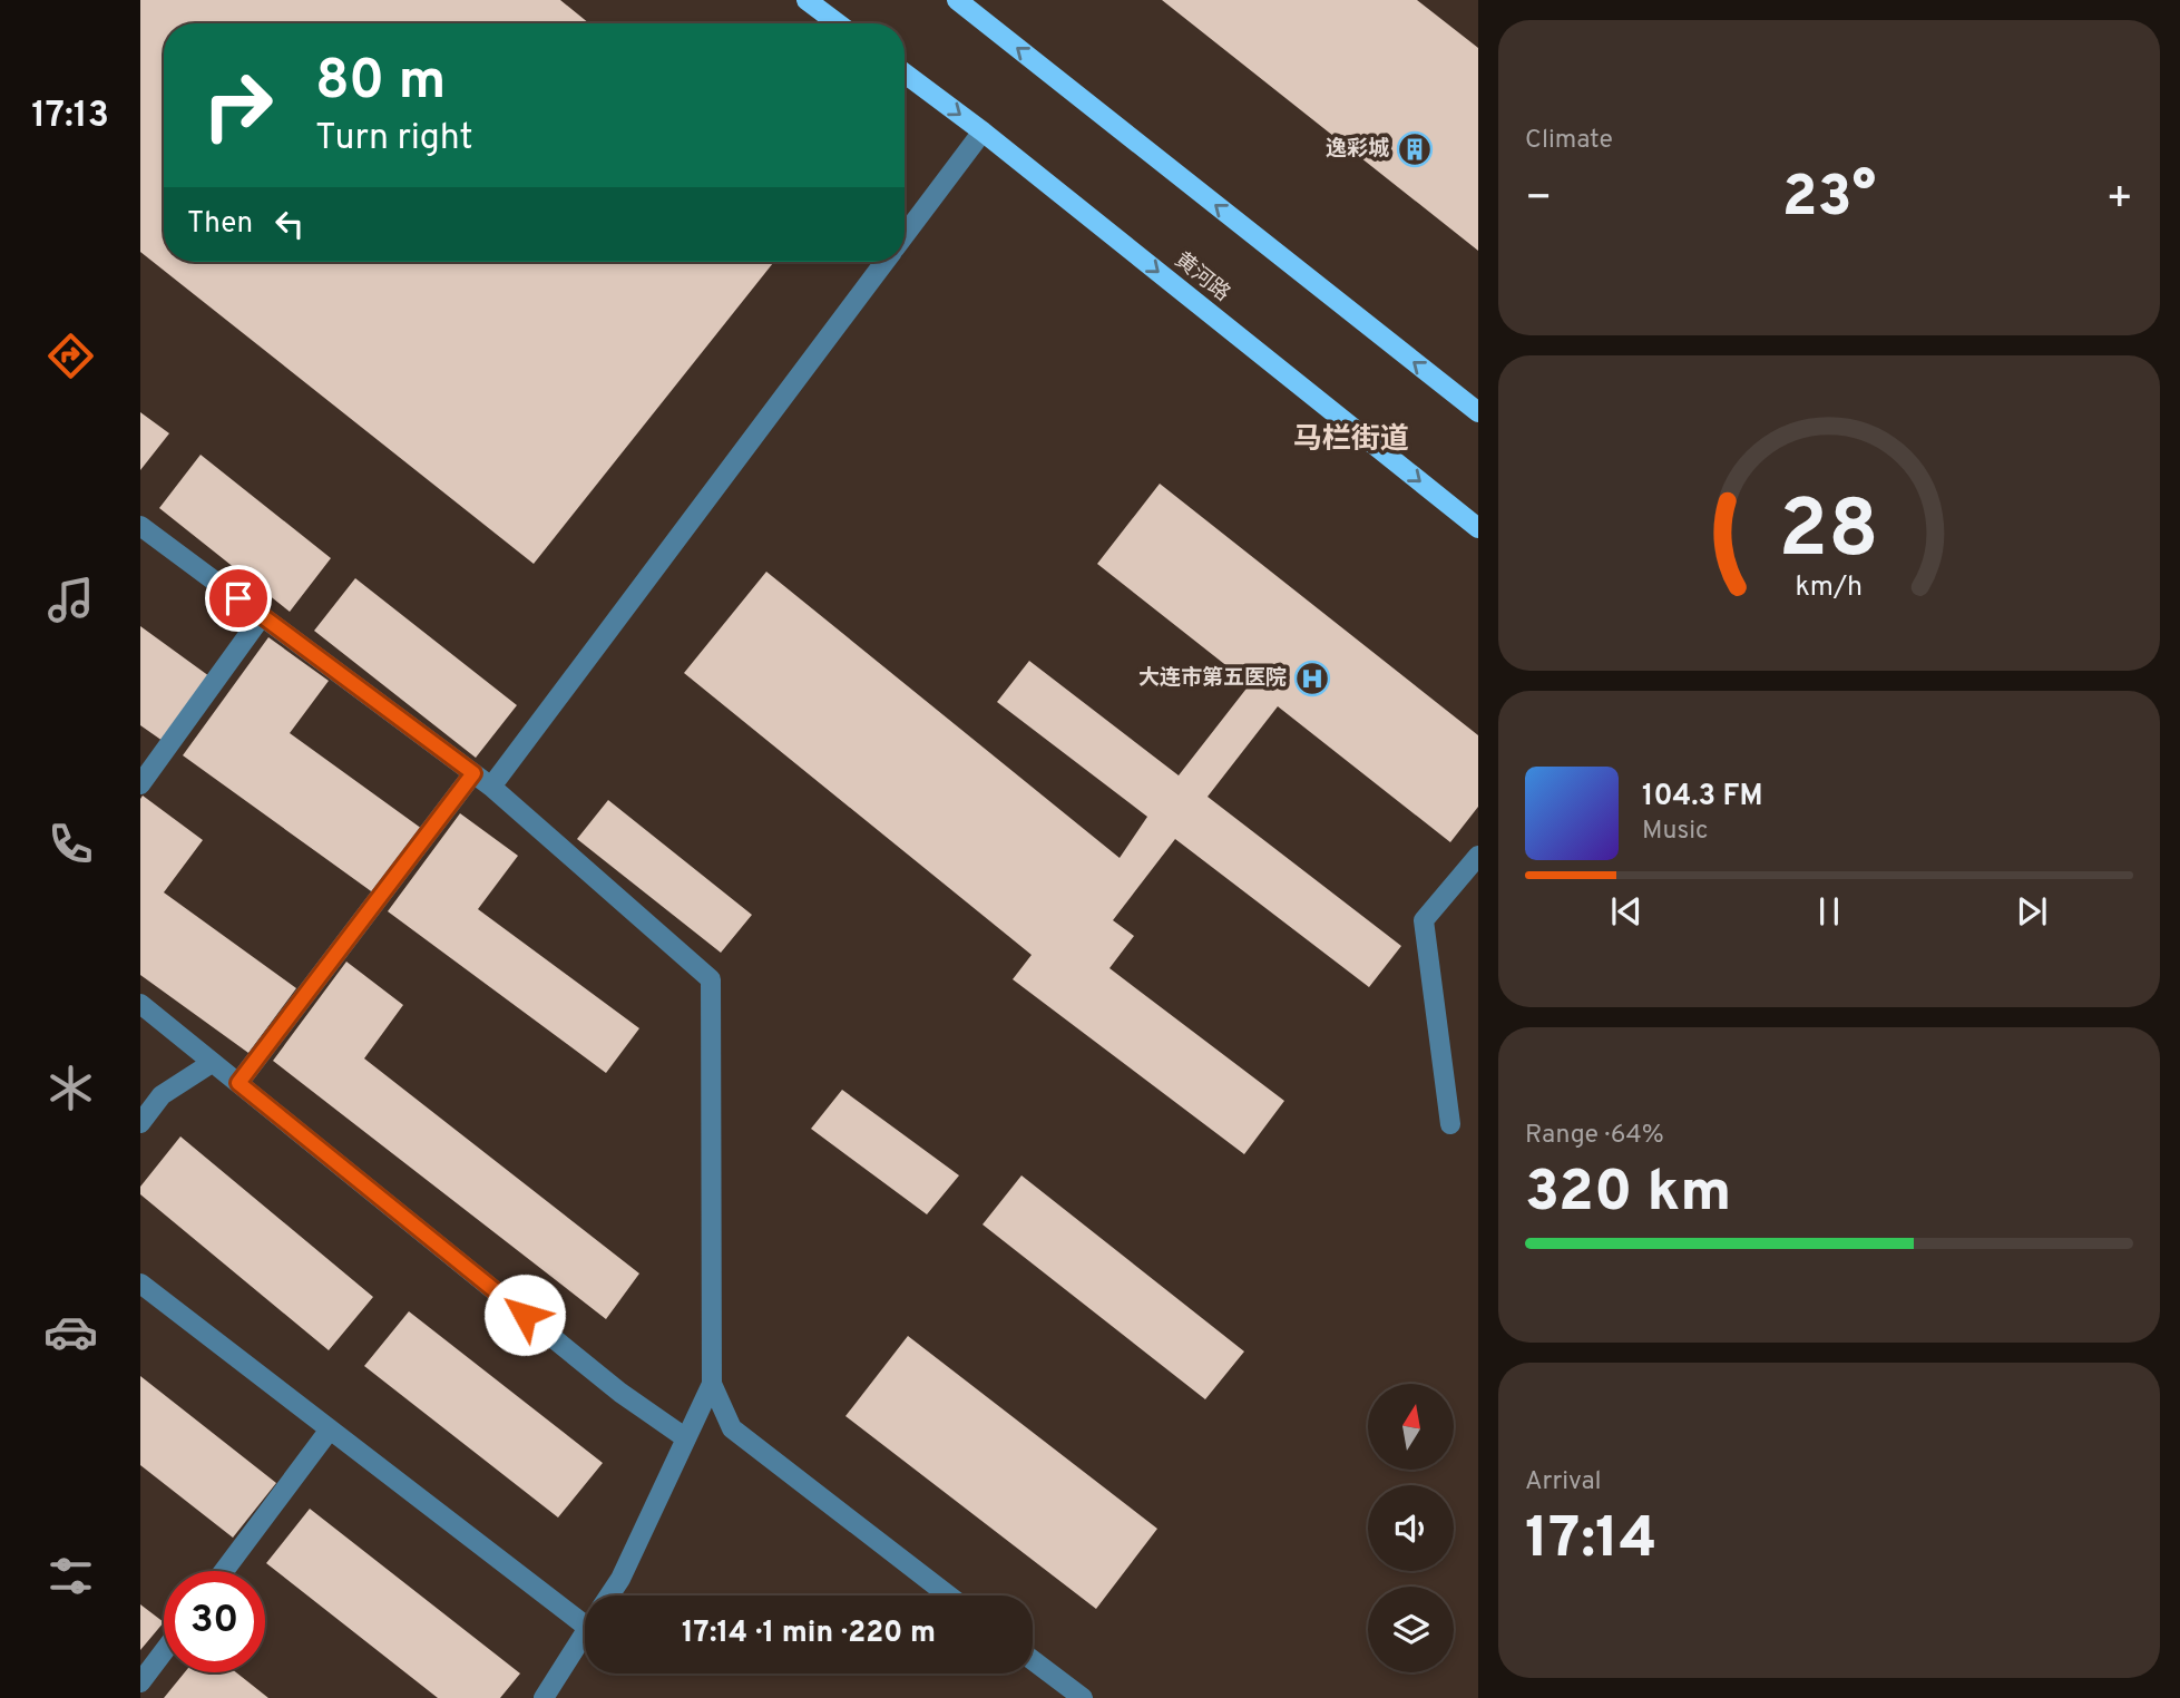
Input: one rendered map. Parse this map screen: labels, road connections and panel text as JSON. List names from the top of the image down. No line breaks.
{"streets":{"main road":["黄河路"]},"districts":["马栏街道"],"places":{"building":["逸彩城"],"hospital":["大连市第五医院"]},"north":"top","page":{"tabs":"17:13","tile":["Climate",["Range · 64%","320 km"],["Arrival","17:14"]],"turn":["80 m","Turn right"],"heat":["−","23°","+"],"then":"Then","song":["104.3 FM","Music"],"limit":"30","trip":"17:14 · 1 min · 220 m","gauge":["28","km/h"]}}
